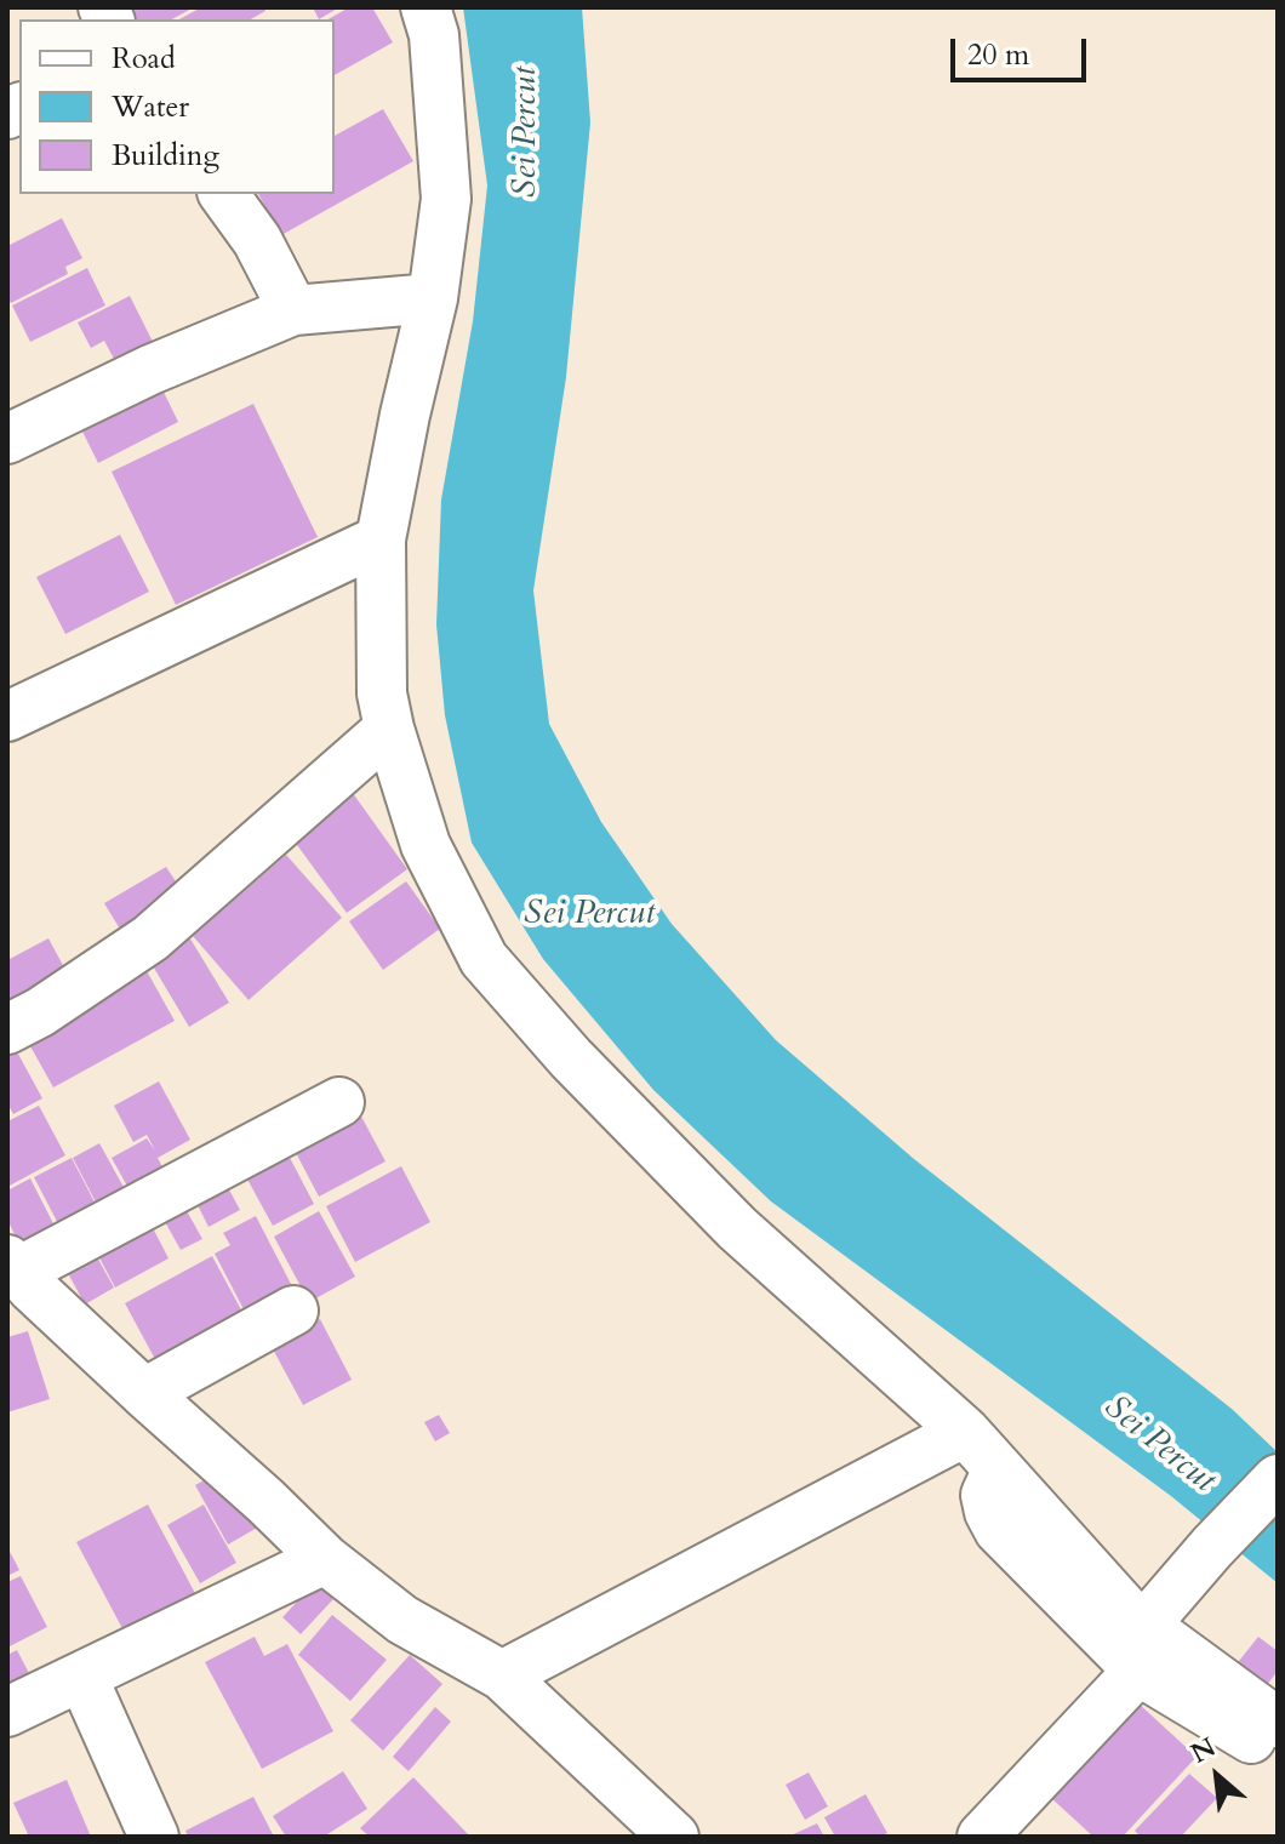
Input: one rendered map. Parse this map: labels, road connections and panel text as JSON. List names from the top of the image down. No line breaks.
{"water":["Sei Percut"],"legend":["Road","Water","Building"],"scale_bar":"20 m","north":"top left"}
